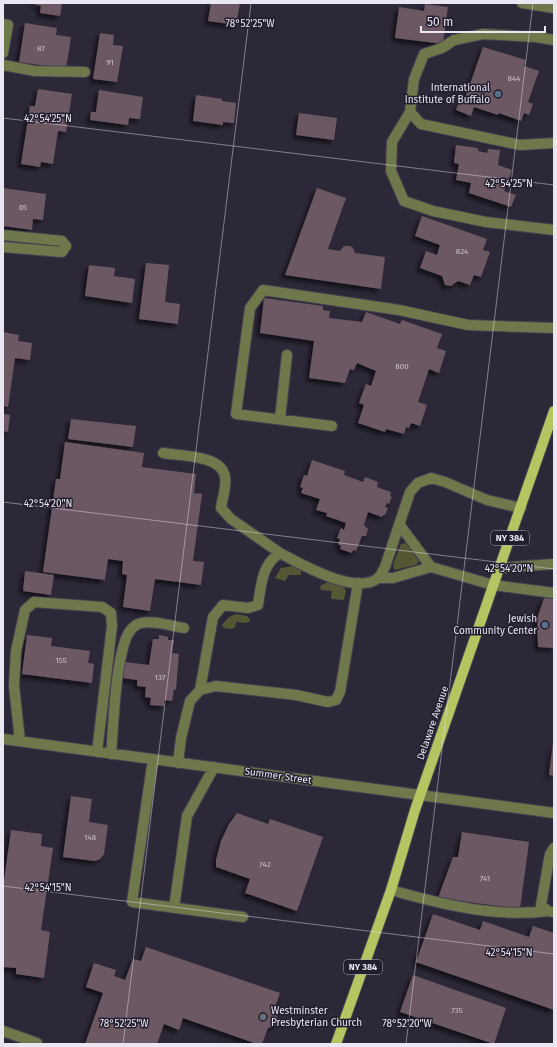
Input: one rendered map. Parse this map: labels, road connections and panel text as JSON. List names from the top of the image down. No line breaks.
{"streets":{"main road":["NY 384","Delaware Avenue"],"street":["Summer Street"]},"crossings":[["Delaware Avenue","Summer Street"]],"places":["International Institute of Buffalo","Jewish Community Center","Westminster Presbyterian Church"],"house_numbers":["87","91","844","65","824","800","155","137","148","742","741","735"],"scale_bar":"50 m","coordinates":["78°52'25\"W","42°54'25\"N","42°54'20\"N","42°54'15\"N","78°52'20\"W"]}
